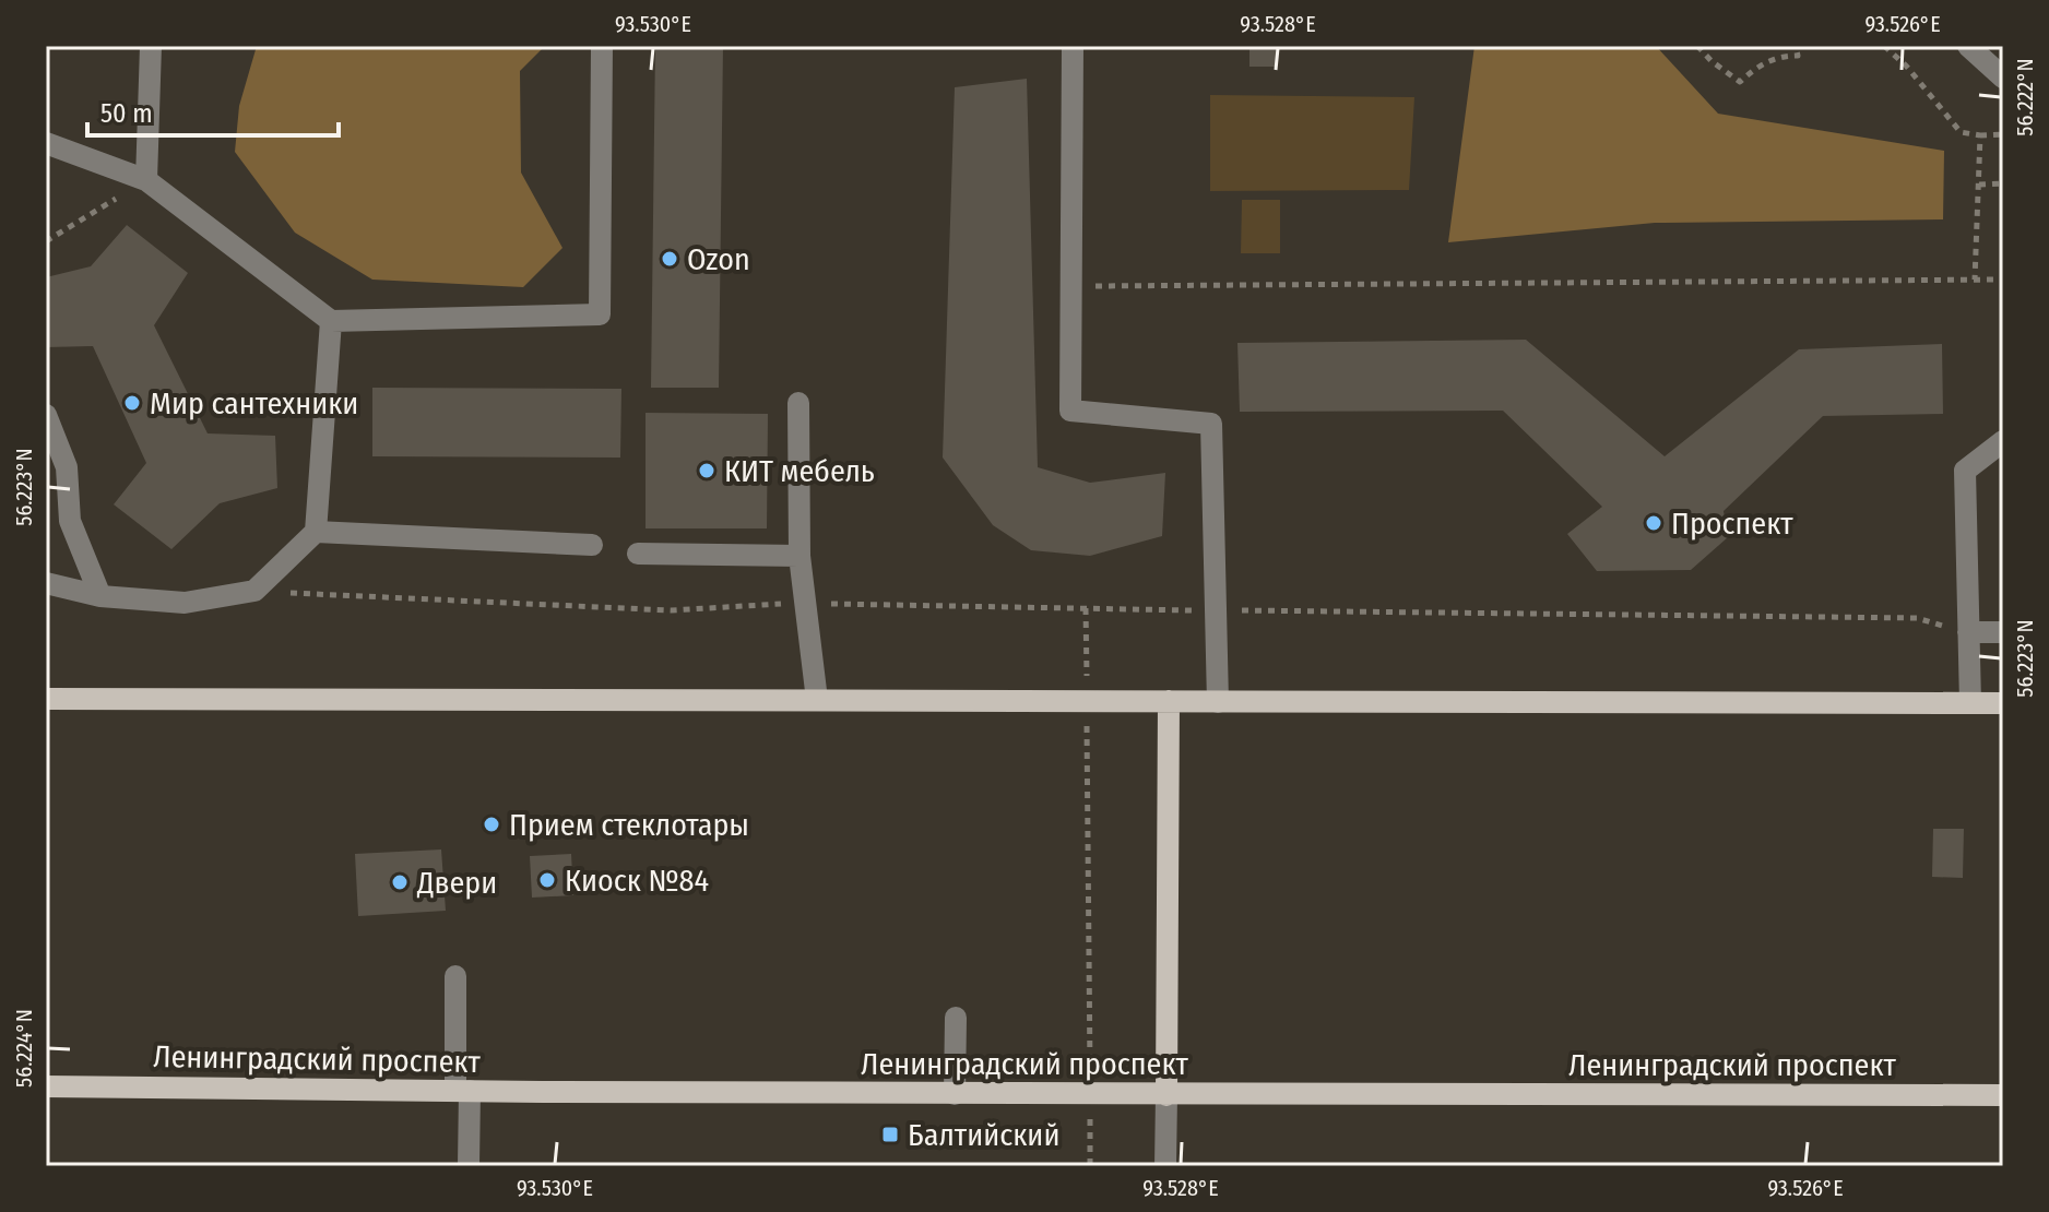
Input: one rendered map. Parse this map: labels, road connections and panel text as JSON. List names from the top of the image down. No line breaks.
{"streets":{"main road":["Ленинградский проспект"]},"places":{"other":["Ozon","Мир сантехники","КИТ мебель","Проспект","Прием стеклотары","Киоск №84","Двери"],"transit":["Балтийский"]},"scale_bar":"50 m","coordinates":["93.530°E","93.528°E","93.526°E","56.222°N","56.223°N","56.224°N"]}
